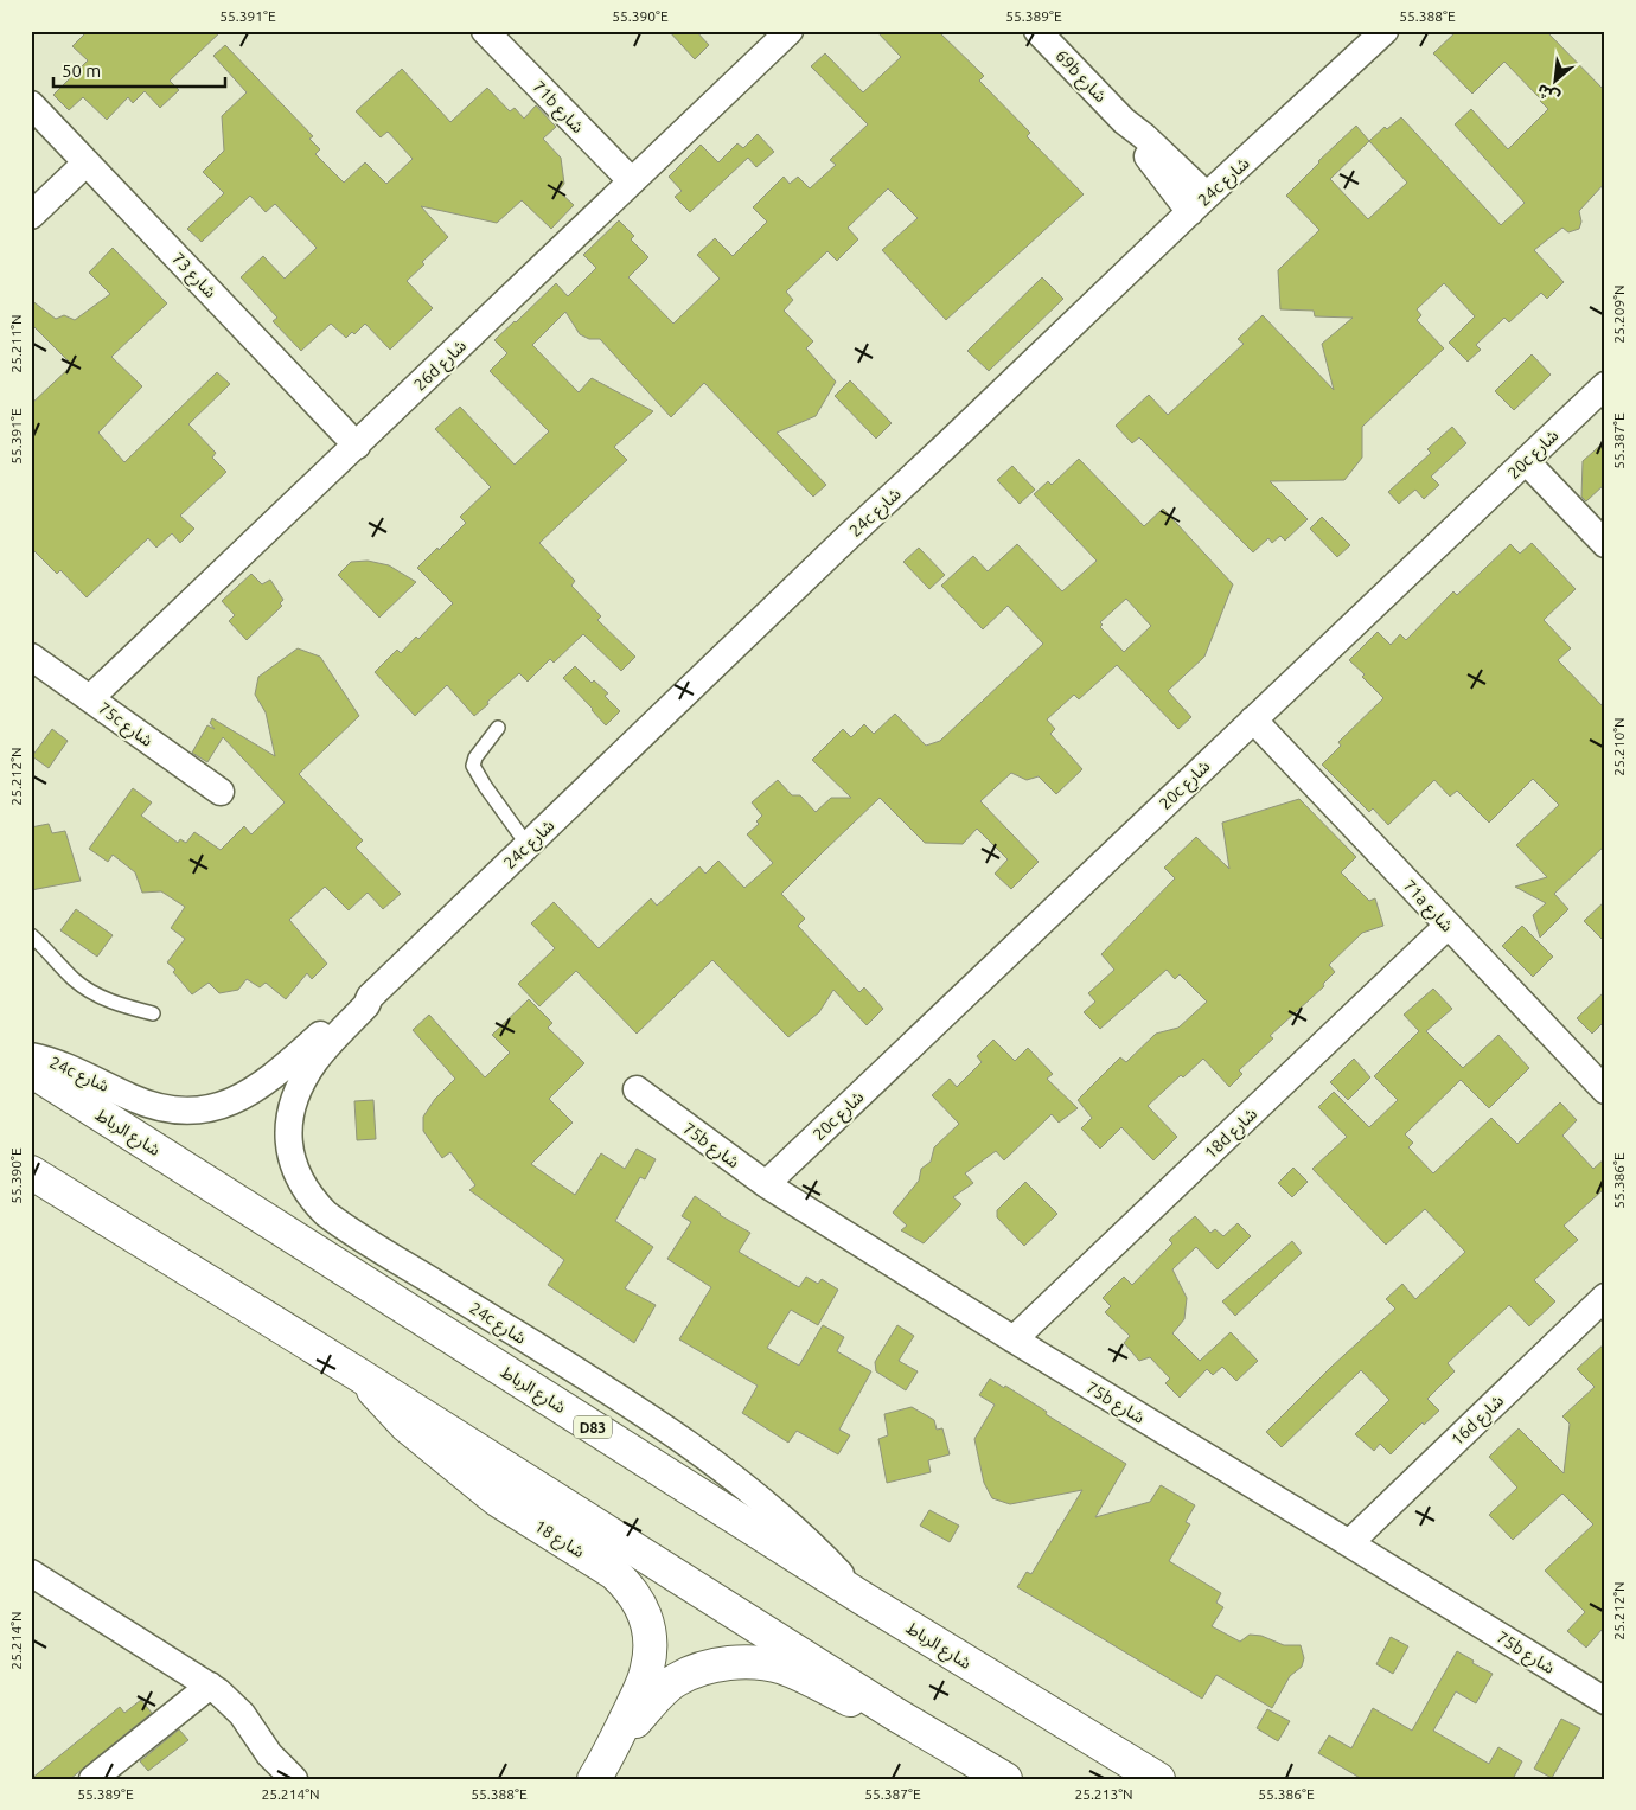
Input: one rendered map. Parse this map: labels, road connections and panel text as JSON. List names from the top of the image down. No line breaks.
{"streets":{"main road":["شارع الرباط","D83","شارع 18"],"street":["69b شارع","71b شارع","24c شارع","شارع 73","26d شارع","20c شارع","75c شارع","71a شارع","18d شارع","75b شارع","16d شارع"]},"crossings":[["69b شارع","24c شارع"],["71b شارع","26d شارع"],["24c شارع","شارع الرباط"],["شارع 73","26d شارع"],["26d شارع","75c شارع"],["20c شارع","71a شارع"],["20c شارع","75b شارع"],["71a شارع","18d شارع"],["18d شارع","75b شارع"],["75b شارع","16d شارع"]],"scale_bar":"50 m","north":"bottom left","coordinates":["55.391°E","55.390°E","55.389°E","55.388°E","25.209°N","25.211°N","55.387°E","25.210°N","25.212°N","55.386°E","25.214°N","25.213°N"]}
